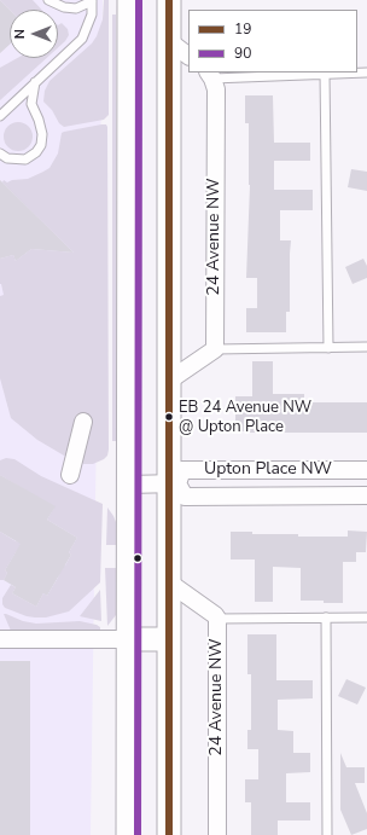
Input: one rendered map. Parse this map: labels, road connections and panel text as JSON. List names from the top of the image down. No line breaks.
{"streets":{"street":["24 Avenue NW","Upton Place NW"]},"places":["EB 24 Avenue NW @ Upton Place"],"lines":["transit line 19","transit line 90"],"legend":["19","90"],"north":"left"}
